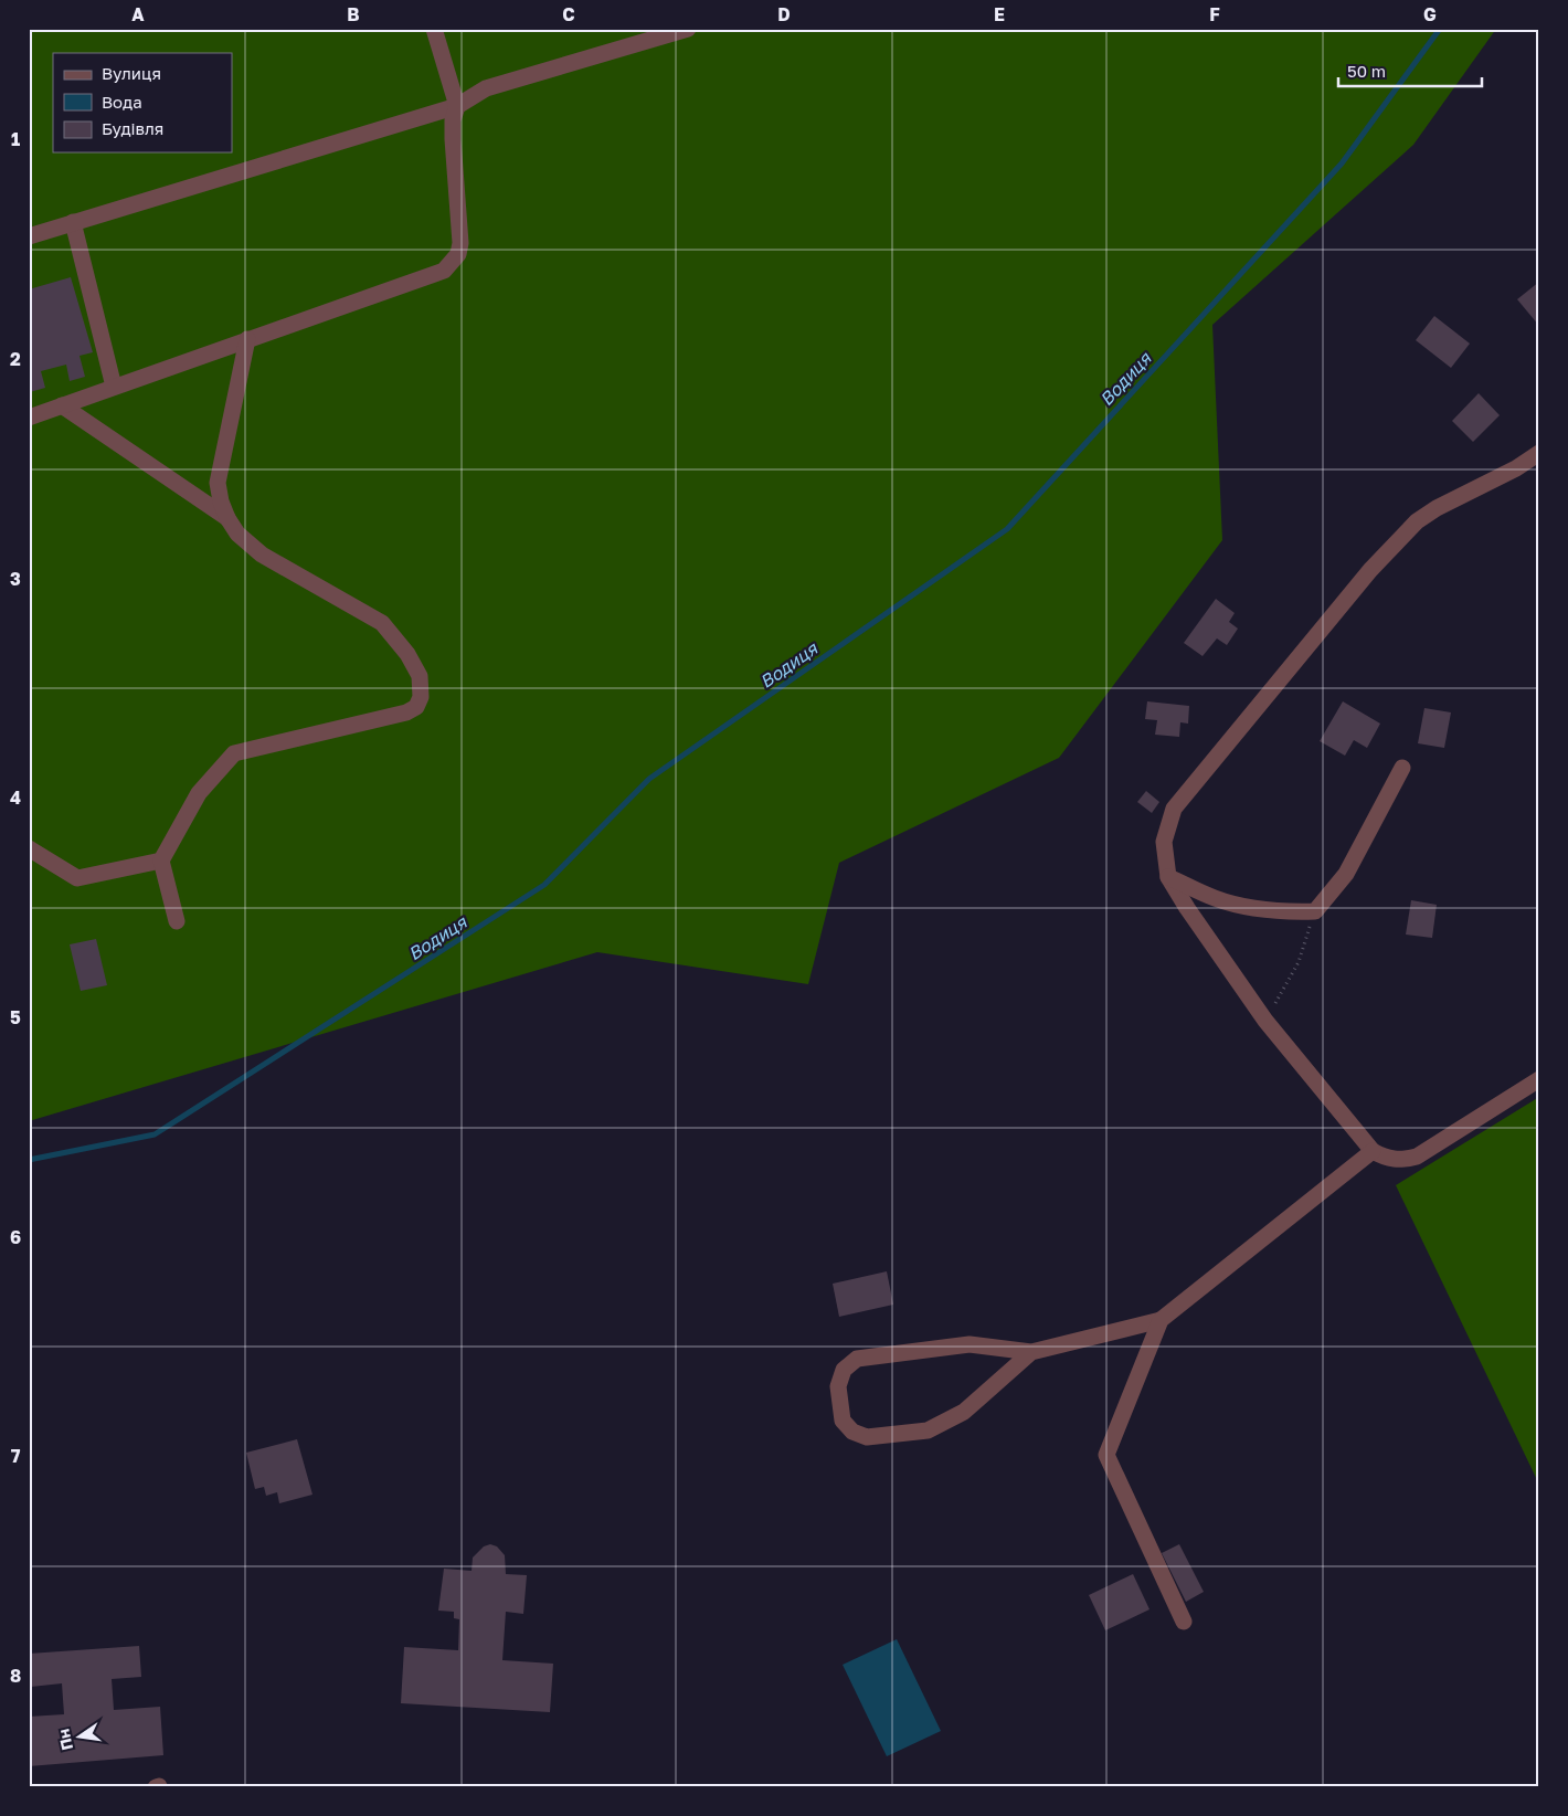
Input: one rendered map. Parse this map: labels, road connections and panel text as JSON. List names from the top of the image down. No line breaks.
{"water":["Водиця"],"legend":["Вулиця","Вода","Будівля"],"scale_bar":"50 m","north":"left","grid":{"columns":["A","B","C","D","E","F","G"],"rows":["1","2","3","4","5","6","7","8"]}}
